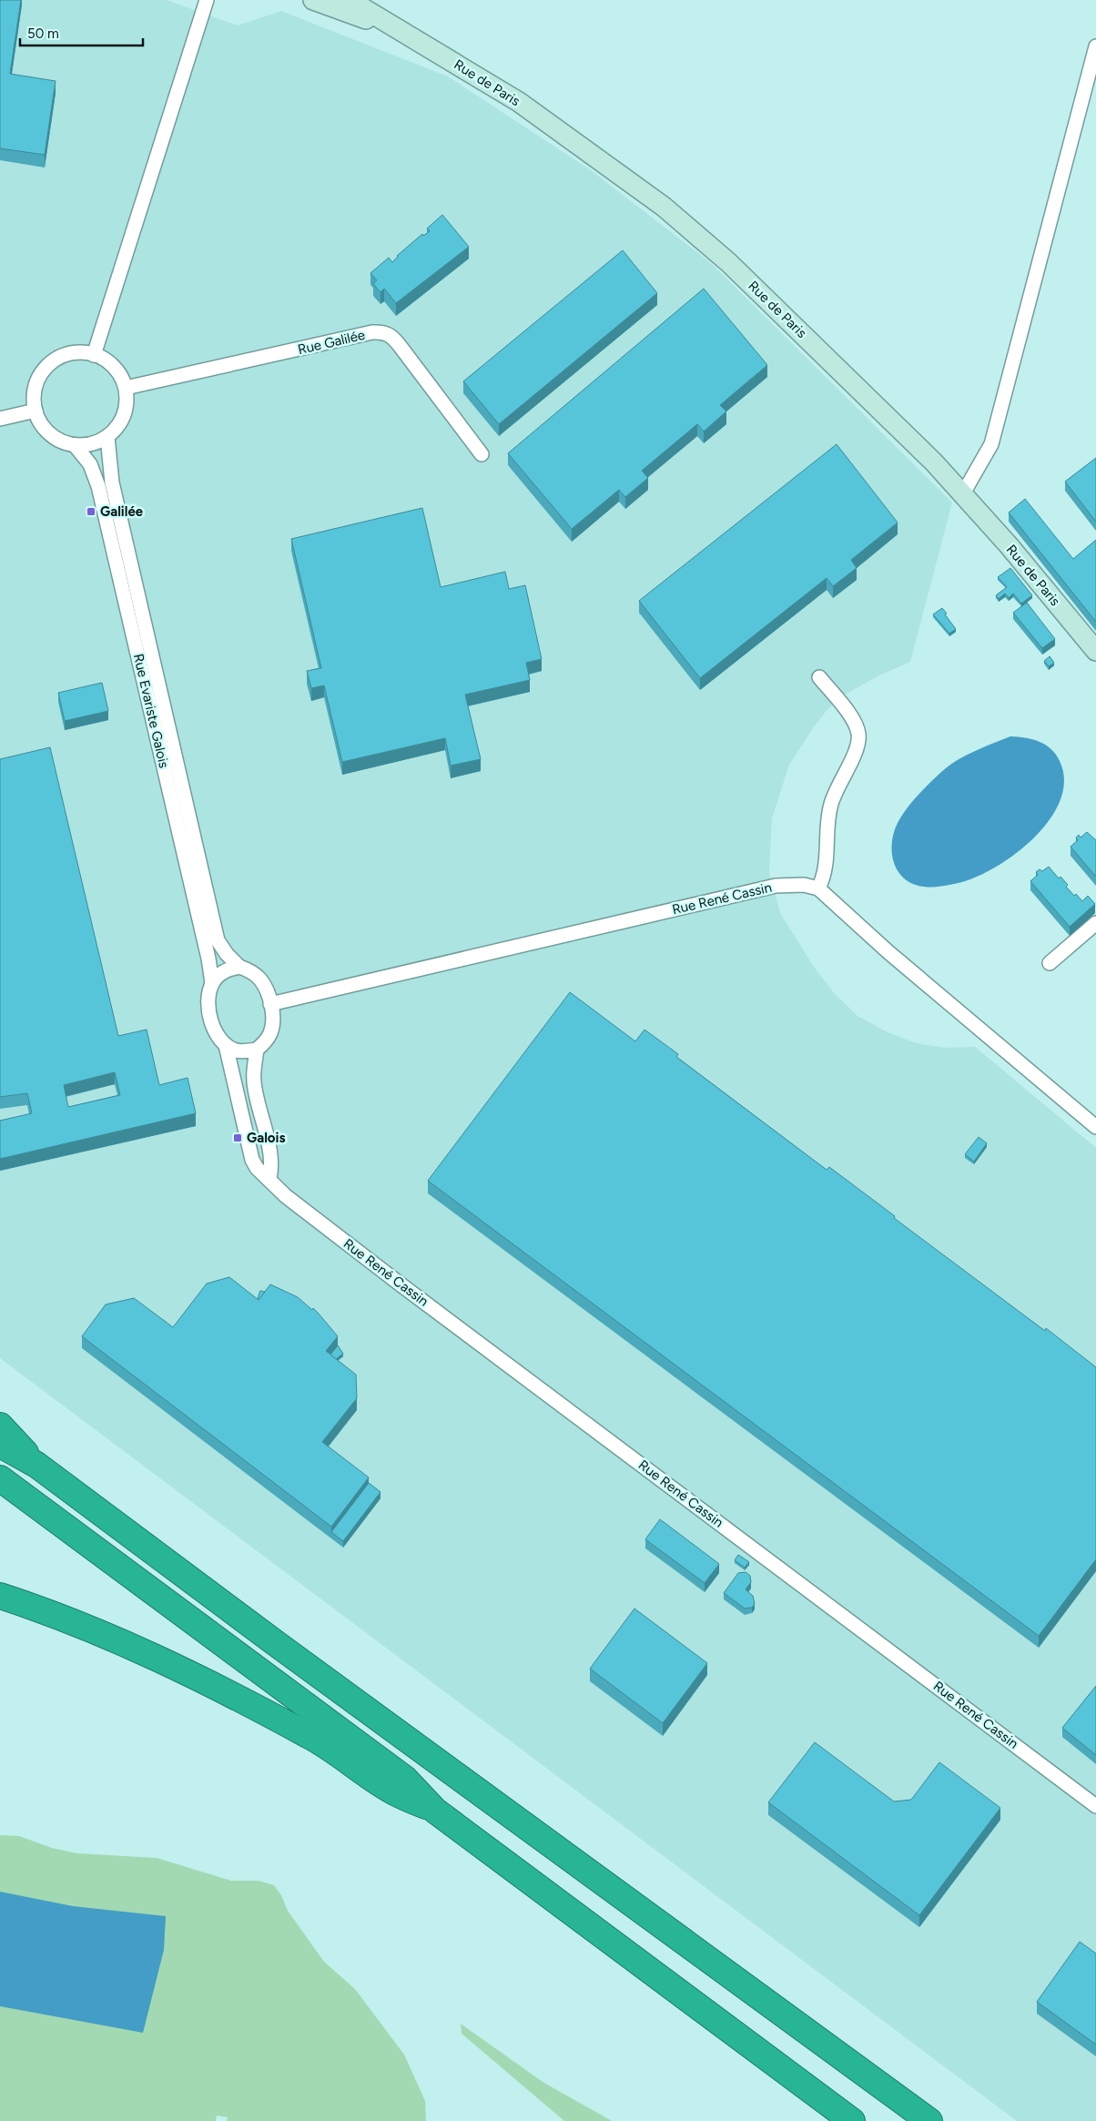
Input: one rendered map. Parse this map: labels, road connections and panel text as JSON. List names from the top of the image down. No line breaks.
{"streets":{"street":["Rue de Paris","Rue Galilée","Rue Evariste Galois","Rue René Cassin"]},"crossings":[["Rue Galilée","Rue Evariste Galois"],["Rue Evariste Galois","Rue René Cassin"]],"places":{"transit":["Galilée","Galois"]},"scale_bar":"50 m"}
